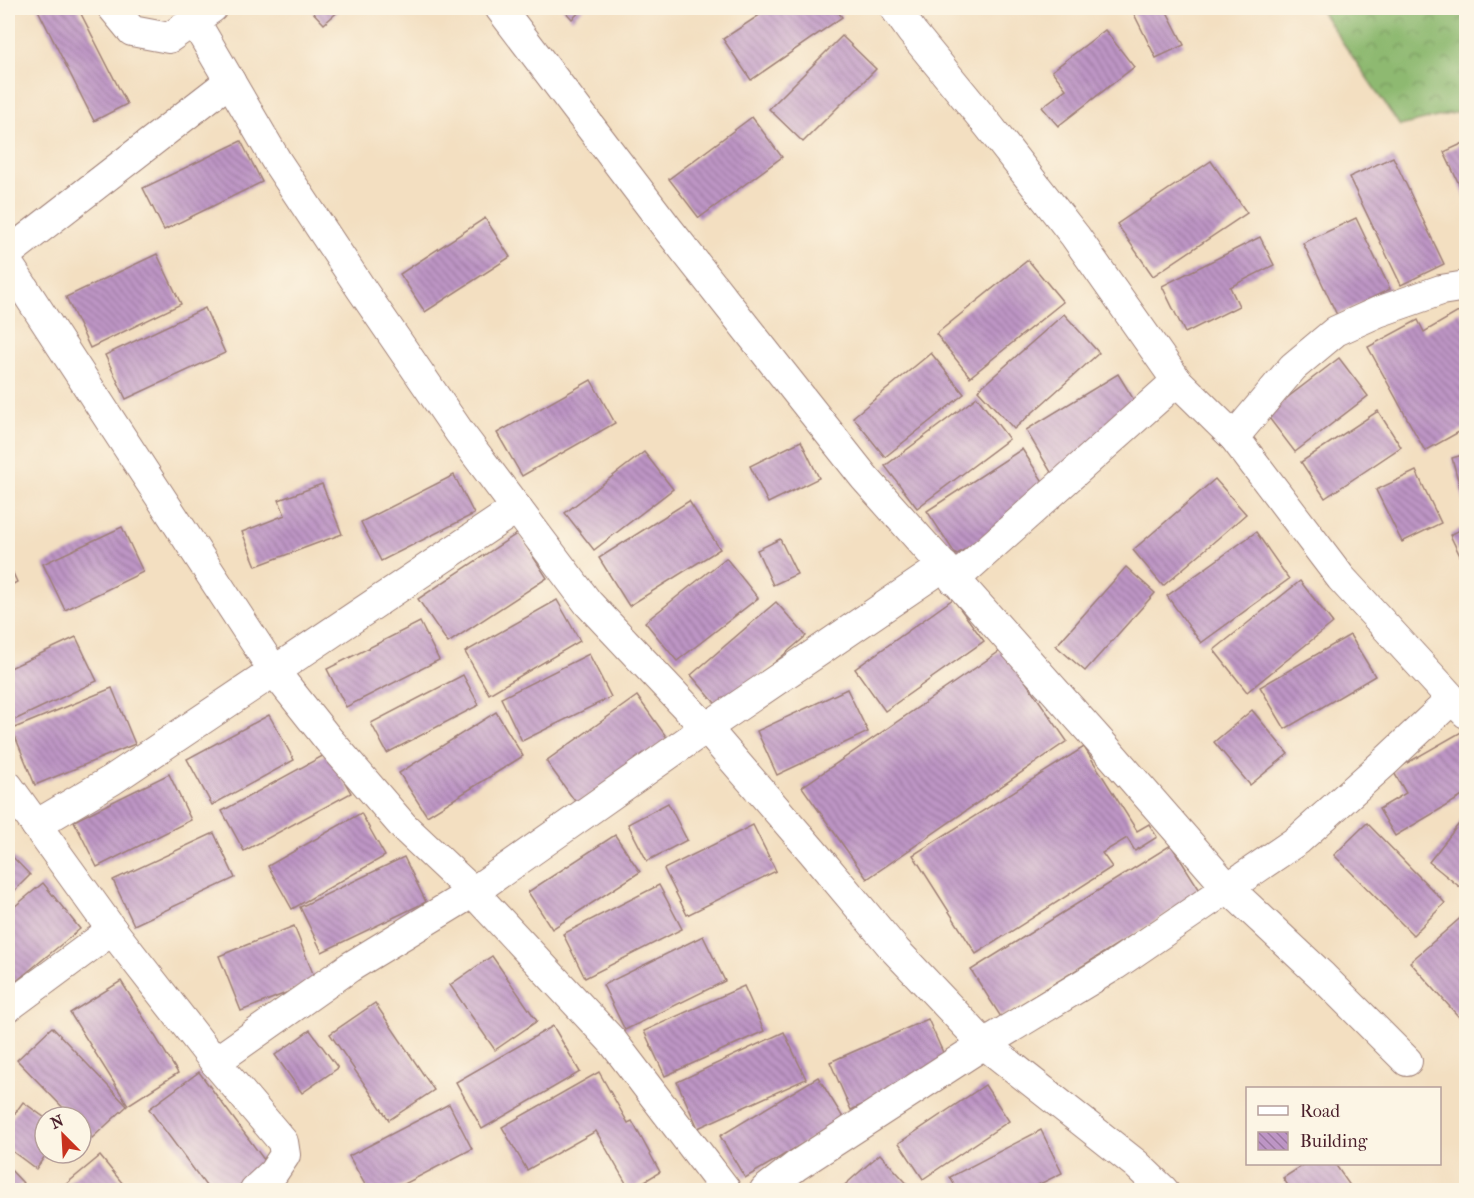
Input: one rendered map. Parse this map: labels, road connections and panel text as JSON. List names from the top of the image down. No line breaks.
{"legend":["Road","Building"],"north":"top left"}
